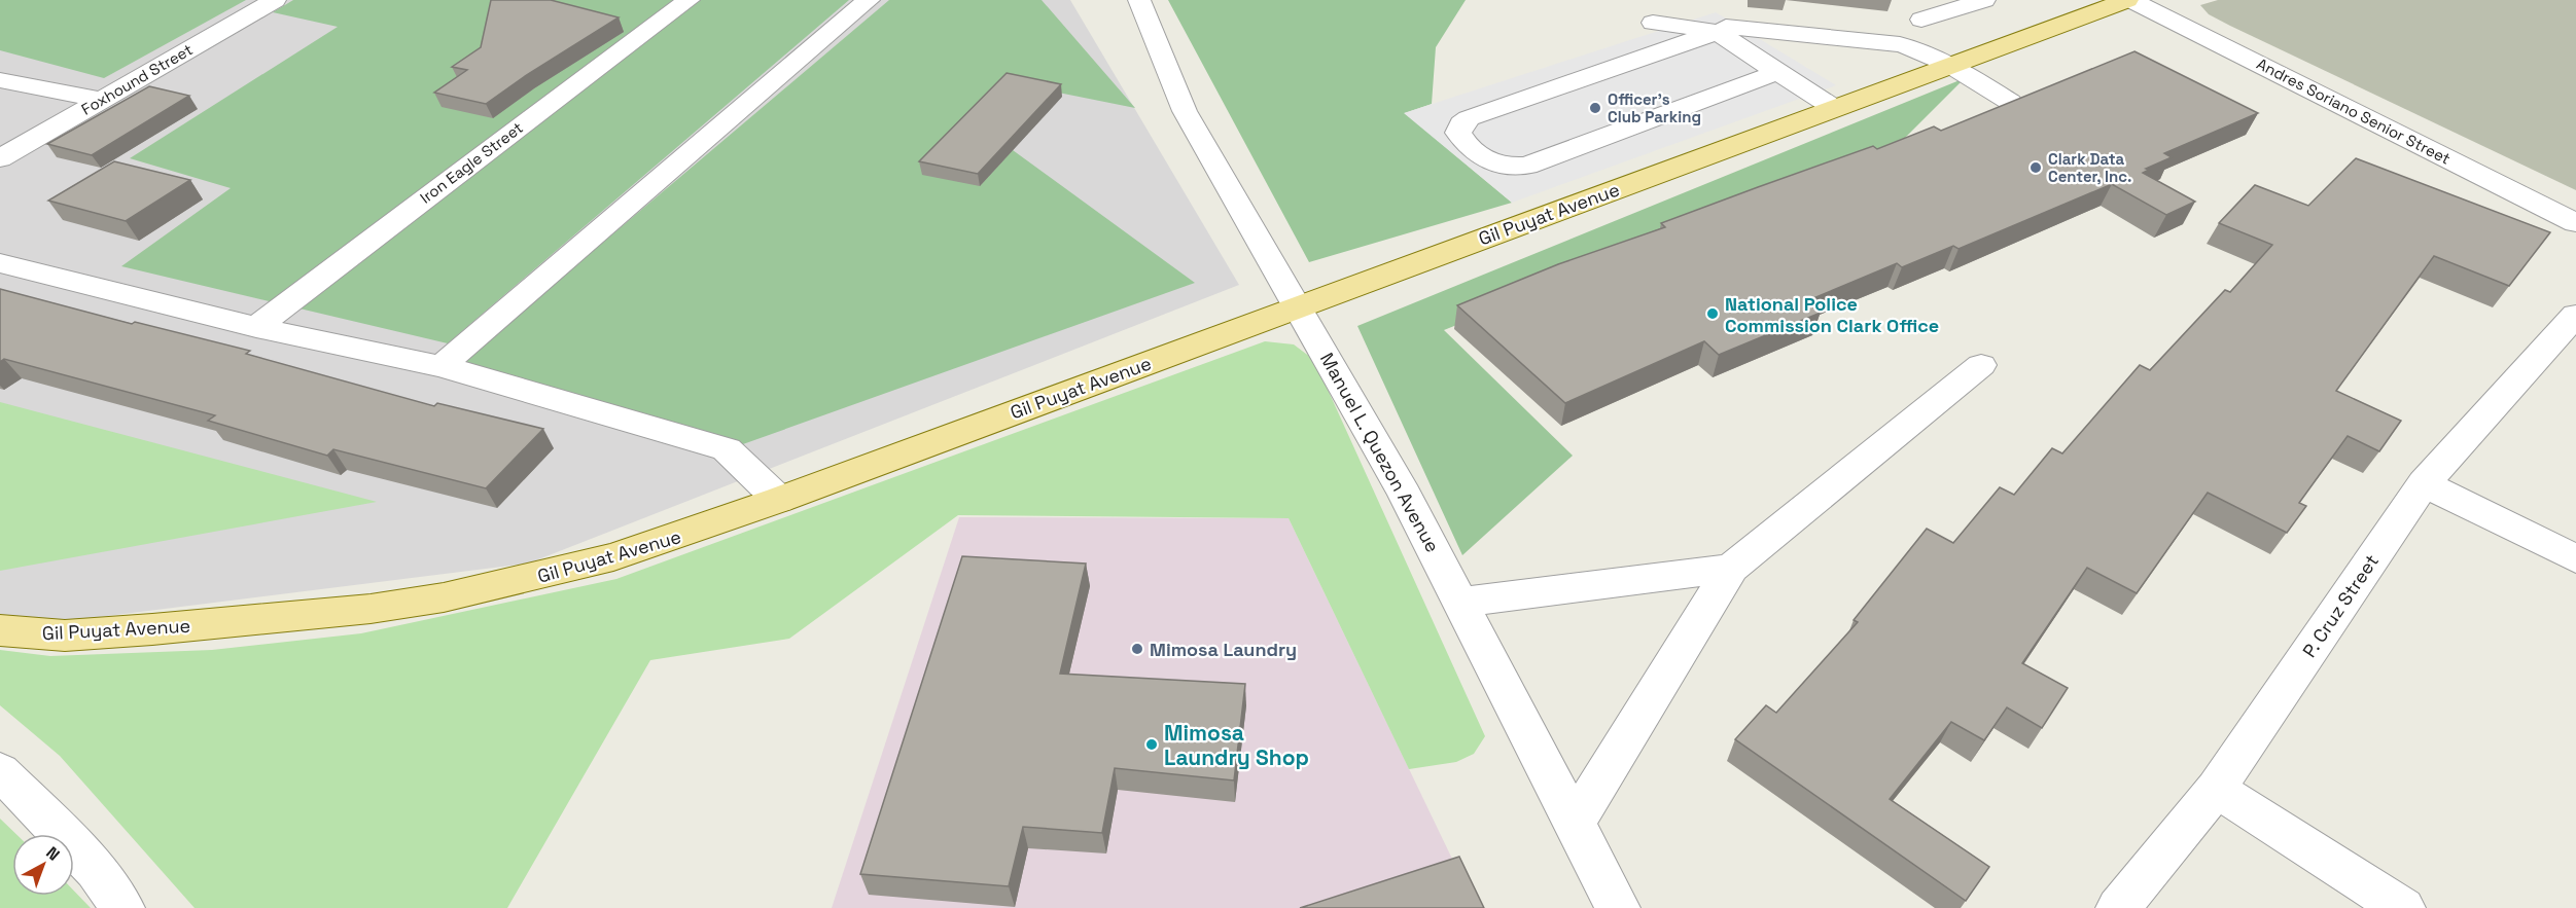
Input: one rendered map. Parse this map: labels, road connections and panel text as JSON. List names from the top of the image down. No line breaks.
{"streets":{"main road":["Gil Puyat Avenue"],"street":["Foxhound Street","Andres Soriano Senior Street","Iron Eagle Street","Manuel L. Quezon Avenue","P. Cruz Street"]},"crossings":[["Andres Soriano Senior Street","Gil Puyat Avenue"],["Gil Puyat Avenue","Manuel L. Quezon Avenue"]],"places":["Officer's Club Parking","Clark Data Center, Inc.","National Police Commission Clark Office","Mimosa Laundry","Mimosa Laundry Shop"],"north":"top right"}
